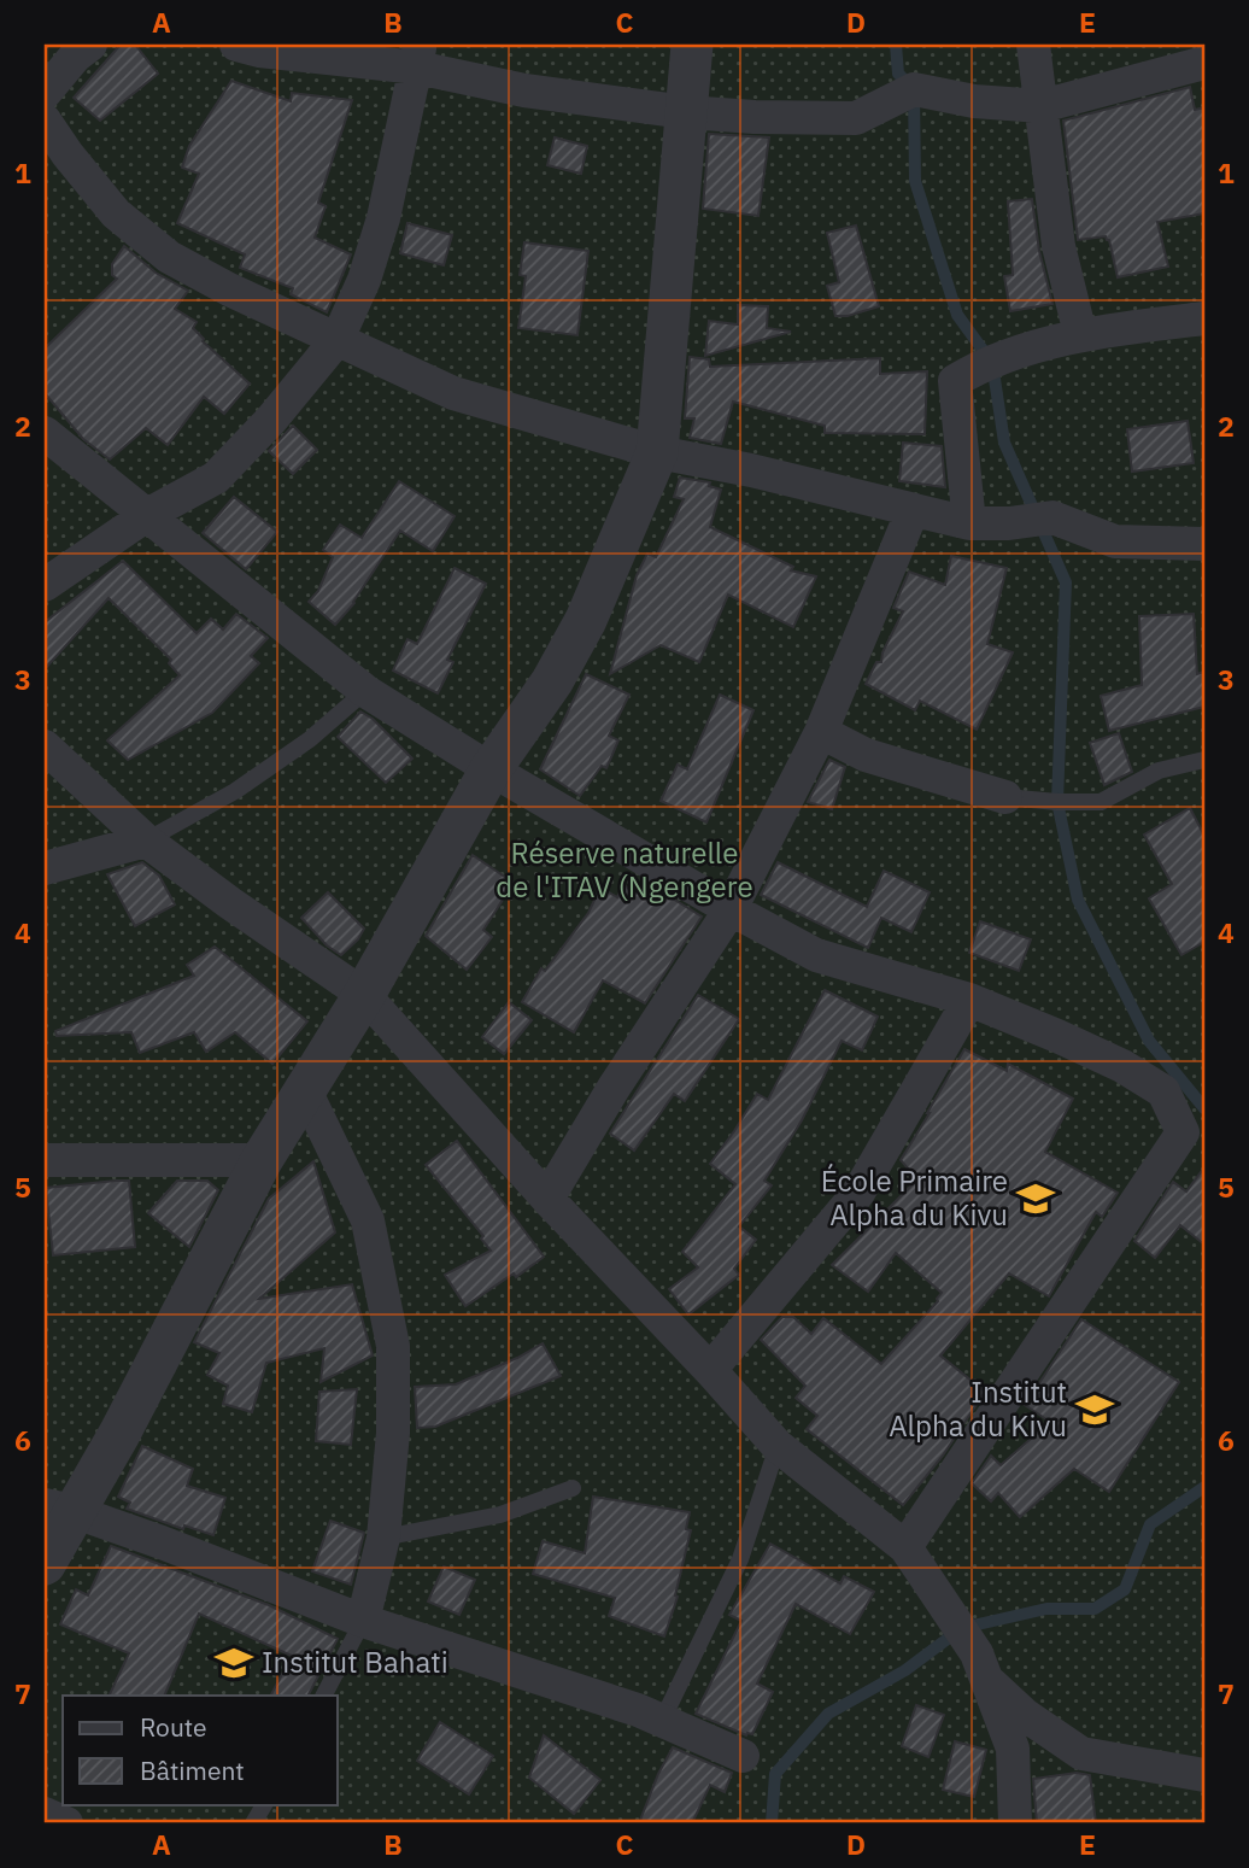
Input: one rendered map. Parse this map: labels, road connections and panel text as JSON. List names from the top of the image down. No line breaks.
{"parks":["Réserve naturelle de l'ITAV (Ngengere"],"places":{"school or university":["École Primaire Alpha du Kivu","Institut Alpha du Kivu","Institut Bahati"]},"legend":["Route","Bâtiment"],"grid":{"columns":["A","B","C","D","E"],"rows":["1","2","3","4","5","6","7"]}}
